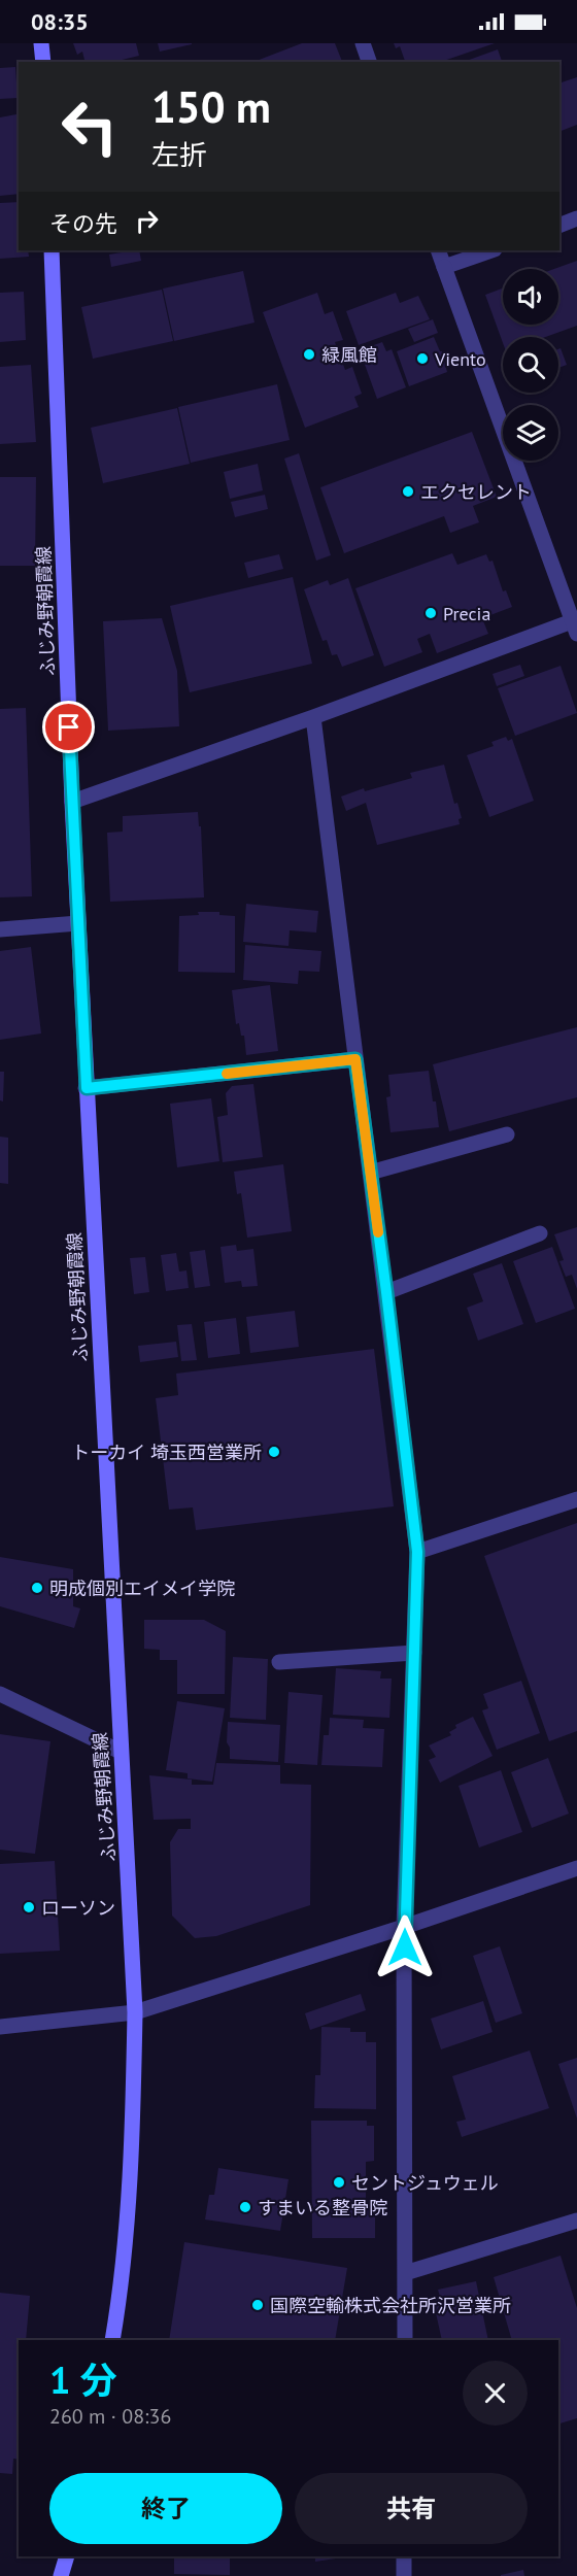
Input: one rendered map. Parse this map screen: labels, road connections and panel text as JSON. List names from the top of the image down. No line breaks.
{"streets":{"main road":["ふじみ野朝霞線"]},"places":["緑風館","Viento","エクセレント","Precia","トーカイ 埼玉西営業所","明成個別エイメイ学院","ローソン","セントジュウェル","すまいる整骨院","国際空輸株式会社所沢営業所"],"page":{"status":"08:35","turn":["150 m","左折"],"then":"その先","heading":["1 分","260 m · 08:36"],"buttons":["終了","共有"]}}
